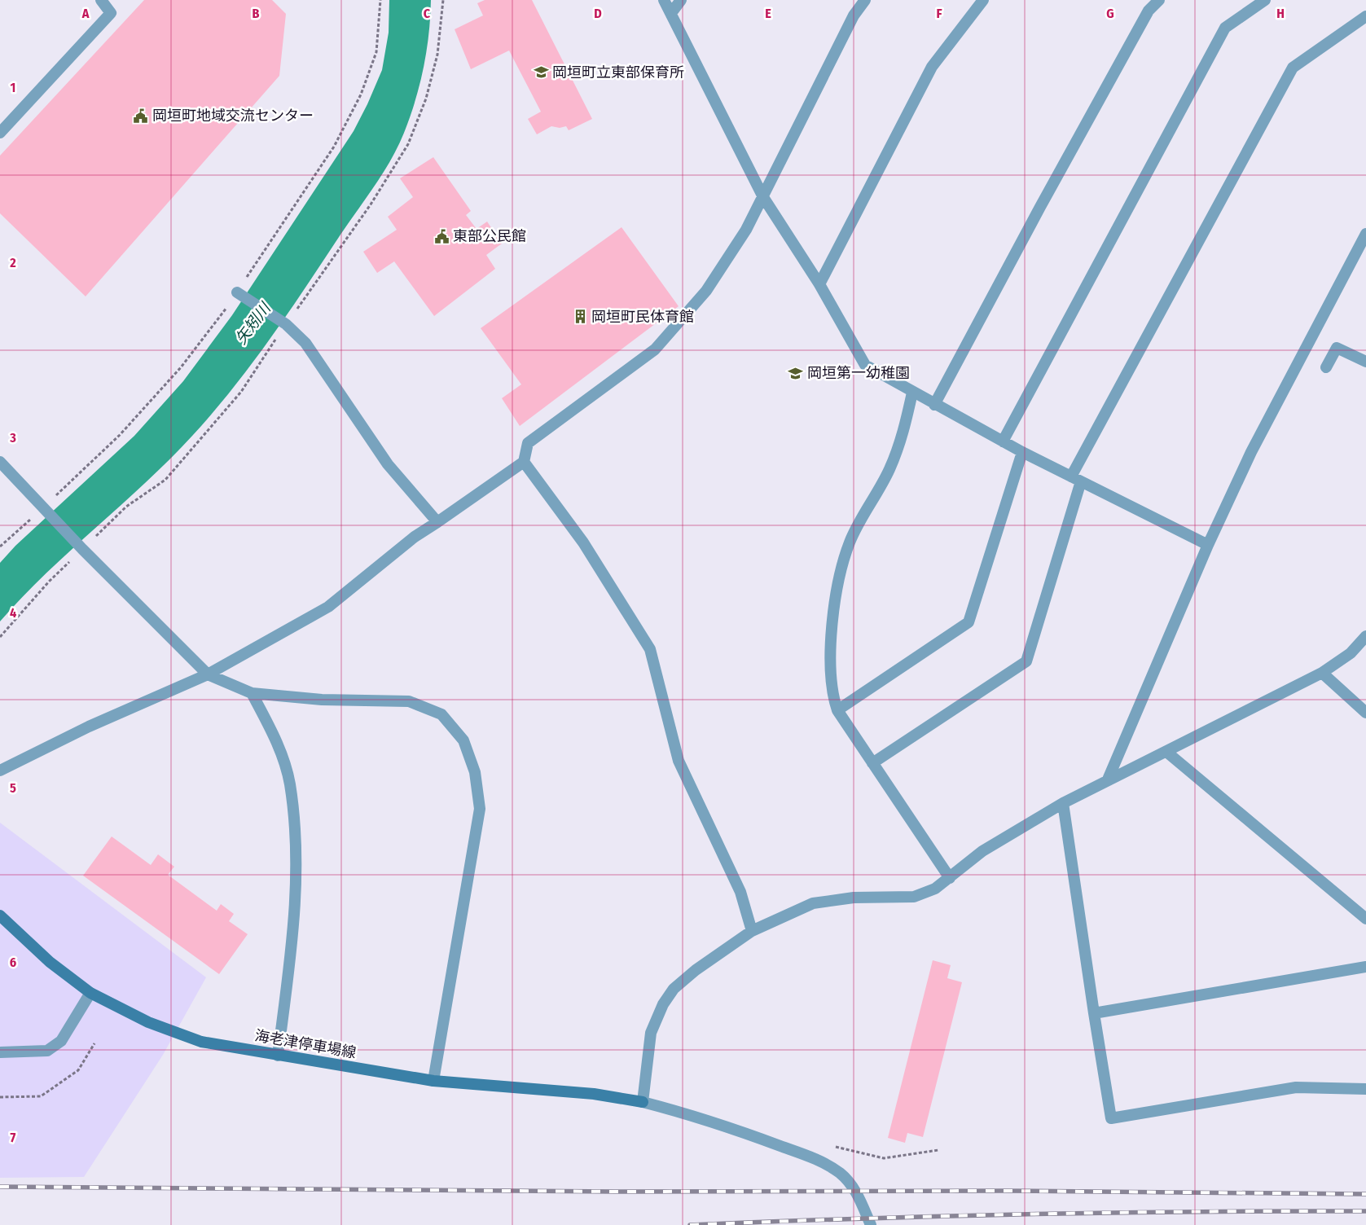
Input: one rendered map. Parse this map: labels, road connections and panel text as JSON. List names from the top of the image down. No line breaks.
{"streets":{"main road":["海老津停車場線"]},"water":["矢矧川"],"places":{"school or university":["岡垣町立東部保育所","岡垣第一幼稚園"],"public building":["岡垣町地域交流センター","東部公民館"],"building":["岡垣町民体育館"]},"grid":{"columns":["A","B","C","D","E","F","G","H"],"rows":["1","2","3","4","5","6","7"]}}
